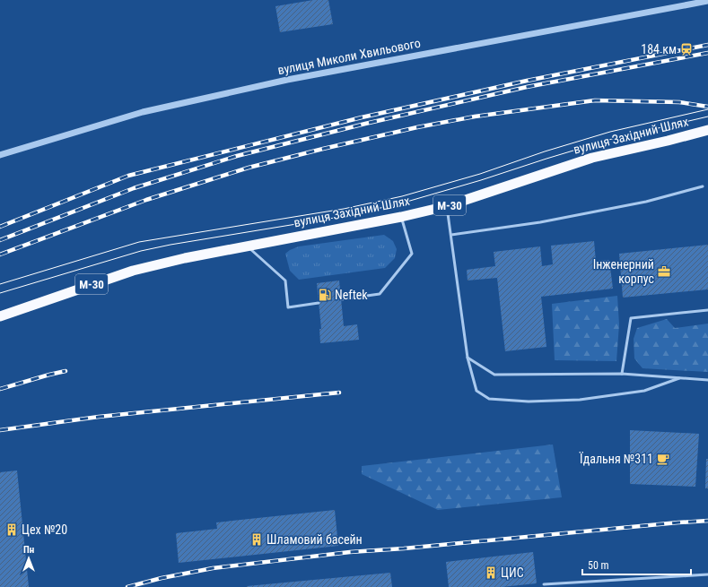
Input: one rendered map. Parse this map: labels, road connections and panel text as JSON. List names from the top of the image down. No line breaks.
{"streets":{"highway":["вулиця Західний Шлях","М-30"],"street":["вулиця Миколи Хвильового"]},"places":{"station":["184 км"],"office":["Інженерний корпус"],"fuel station":["Neftek"],"cafe":["Їдальня №311"],"building":["Цех №20","Шламовий басейн","ЦИС"]},"scale_bar":"50 m","north":"top"}
